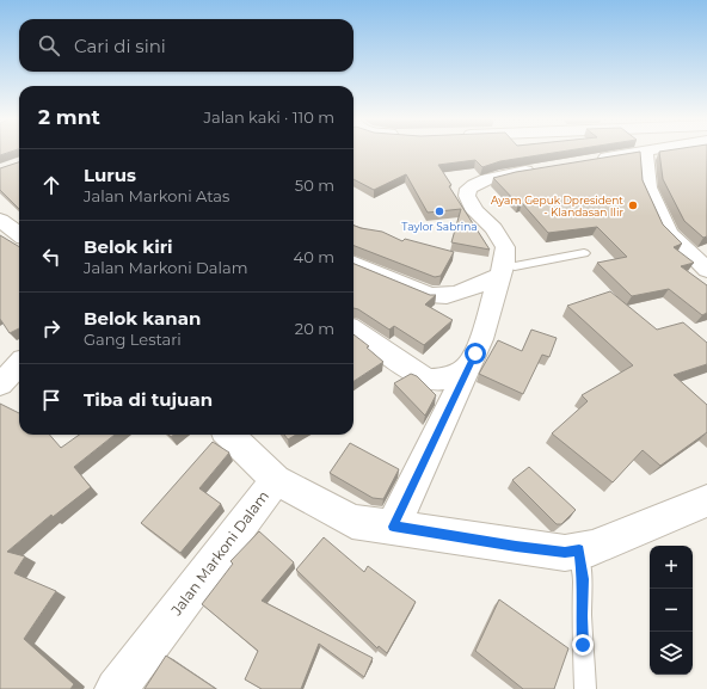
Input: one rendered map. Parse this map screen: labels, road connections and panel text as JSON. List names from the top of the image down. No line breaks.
{"streets":{"street":["Jalan Markoni Dalam"]},"places":["Ayam Gepuk Dpresident - Klandasan Ilir","Taylor Sabrina"],"page":{"search":"Cari di sini","heading":["2 mnt","Jalan kaki · 110 m"],"list":[["Lurus","Jalan Markoni Atas","50 m"],["Belok kiri","Jalan Markoni Dalam","40 m"],["Belok kanan","Gang Lestari","20 m"],"Tiba di tujuan"],"map_buttons":["+","−"]}}
